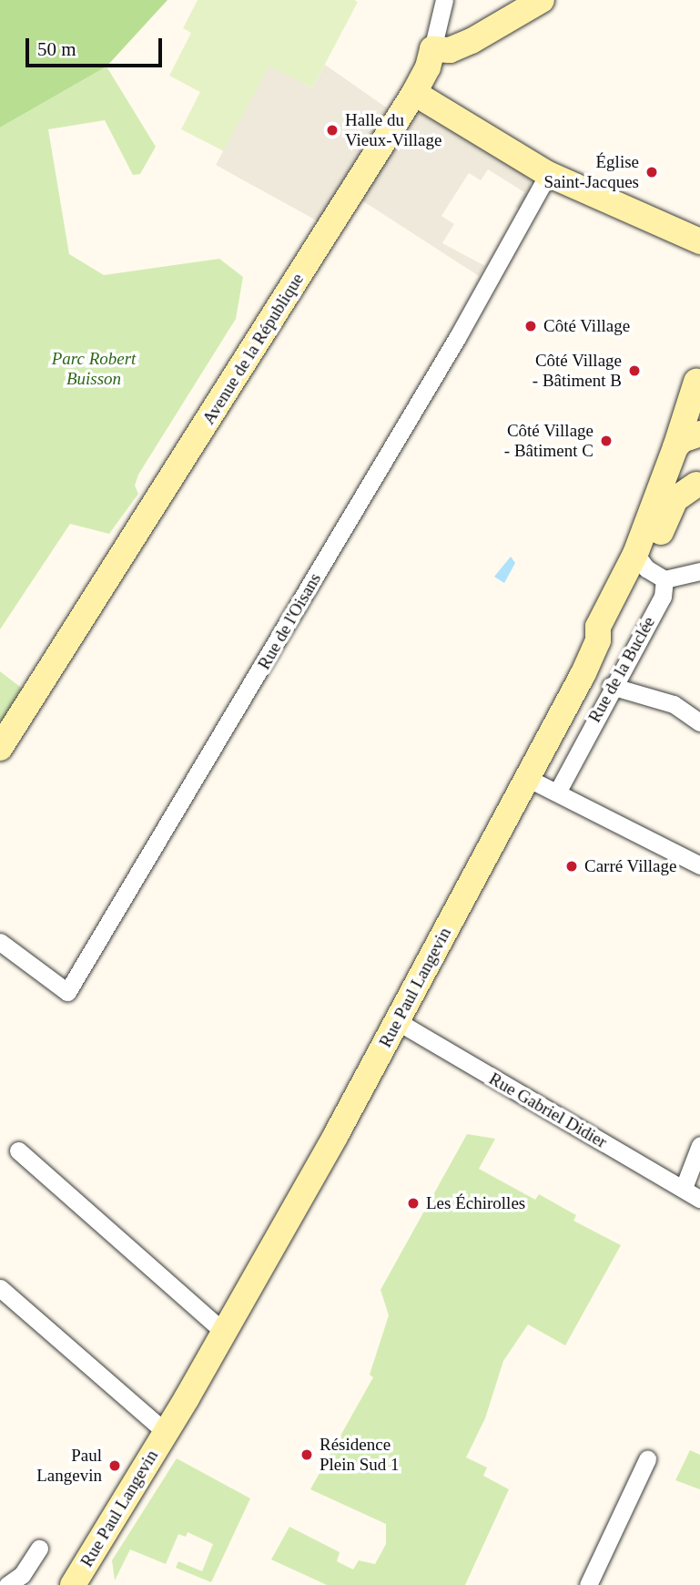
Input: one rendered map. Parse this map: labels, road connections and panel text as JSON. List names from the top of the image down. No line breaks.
{"streets":{"street":["Avenue de la République","Rue de l'Oisans","Rue de la Buclée","Rue Paul Langevin","Rue Gabriel Didier"]},"crossings":[["Rue de la Buclée","Rue Paul Langevin"],["Rue Paul Langevin","Rue Gabriel Didier"]],"parks":["Parc Robert Buisson"],"places":["Halle du Vieux-Village","Église Saint-Jacques","Côté Village","Côté Village - Bâtiment B","Côté Village - Bâtiment C","Carré Village","Les Échirolles","Résidence Plein Sud 1","Paul Langevin"],"scale_bar":"50 m"}
